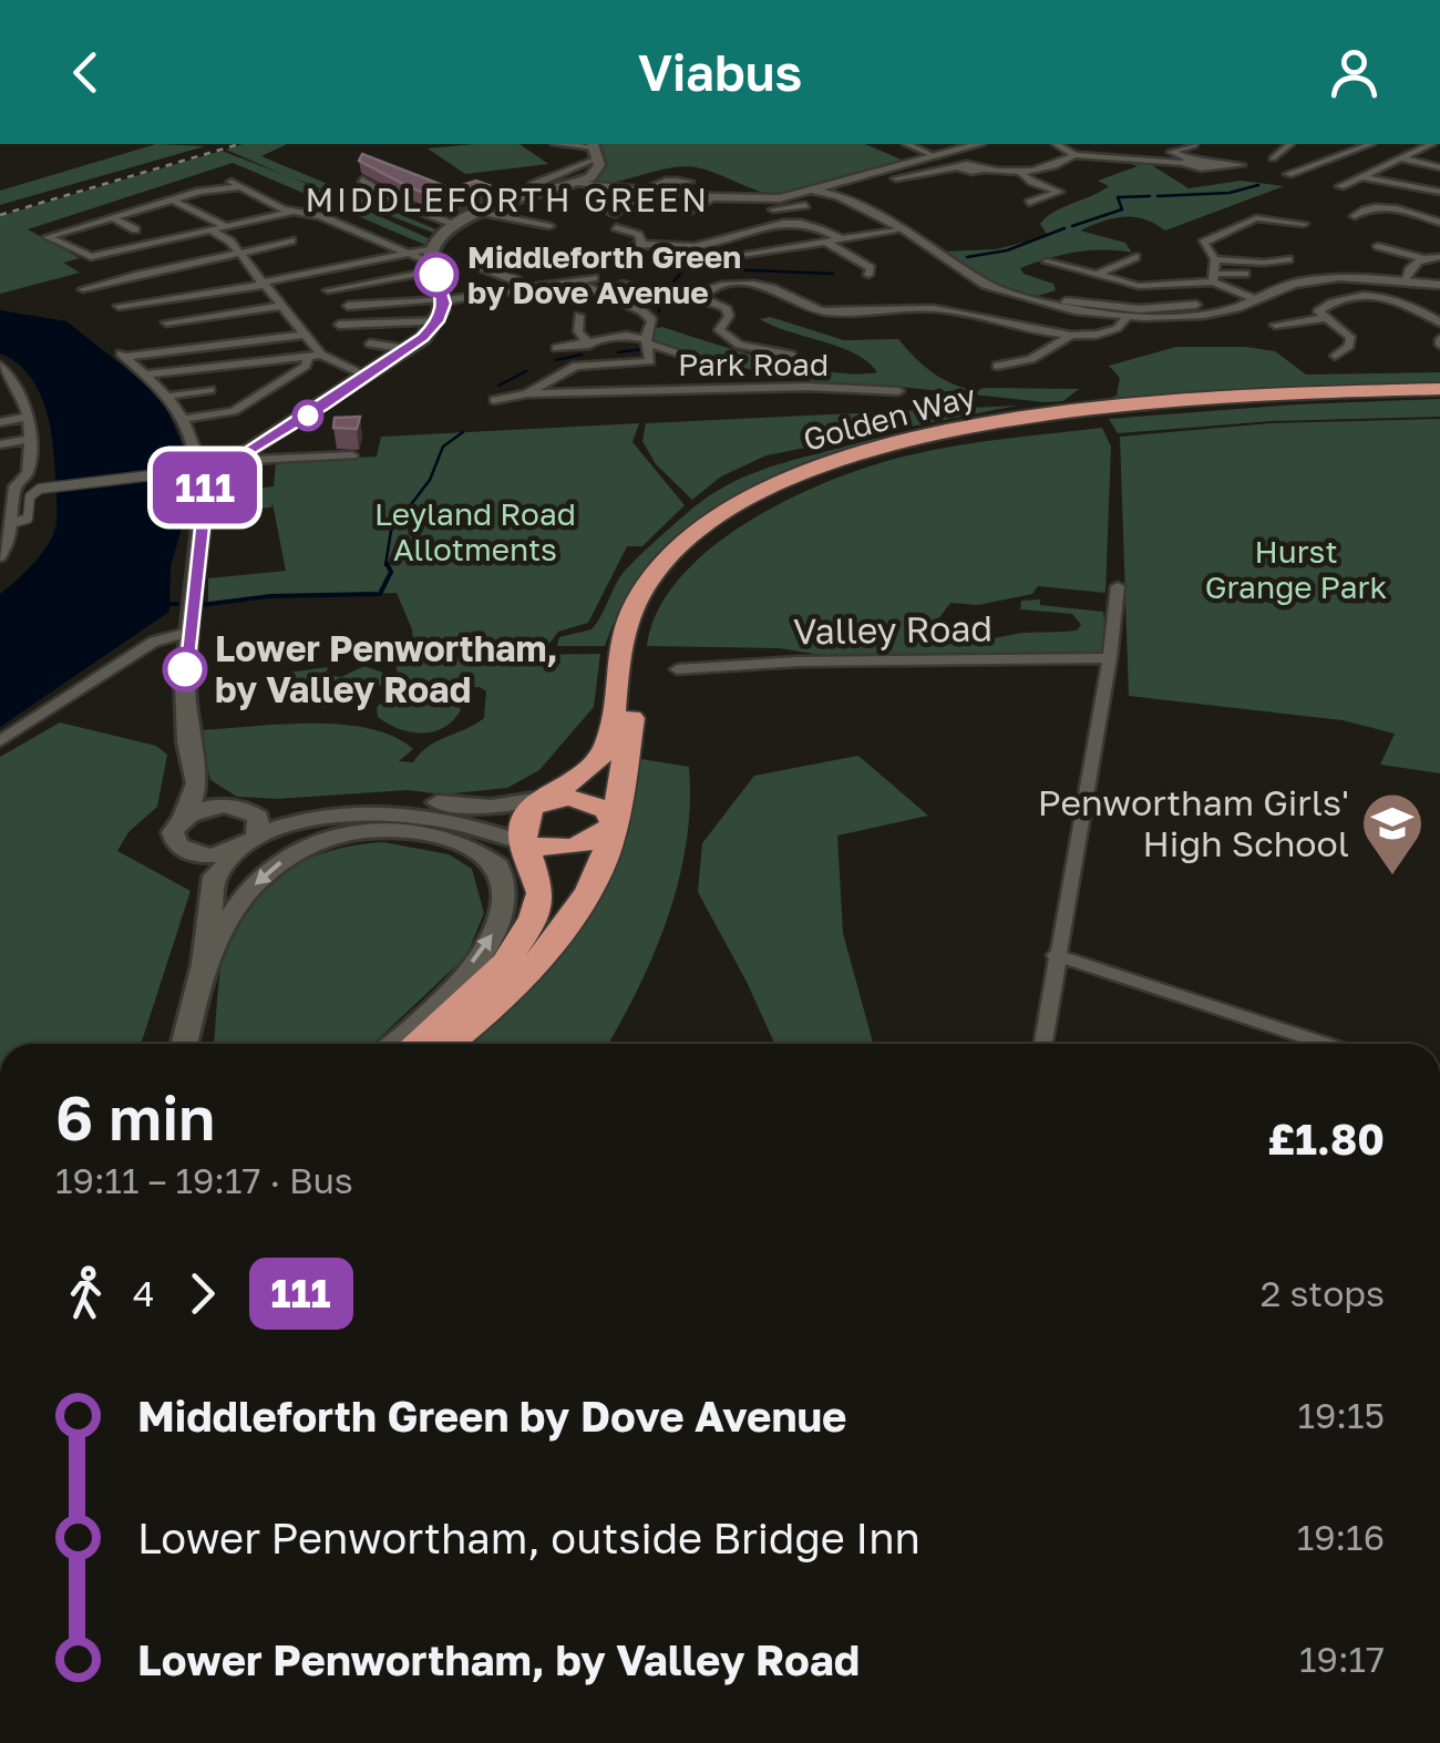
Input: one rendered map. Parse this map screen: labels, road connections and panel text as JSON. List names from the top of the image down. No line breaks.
{"streets":{"highway":["Golden Way"],"street":["Park Road","Valley Road"]},"districts":["MIDDLEFORTH GREEN"],"parks":["Leyland Road Allotments","Hurst Grange Park"],"places":{"other":["Middleforth Green by Dove Avenue","Lower Penwortham, by Valley Road"],"school or university":["Penwortham Girls' High School"]},"lines":["bus line 111"],"page":{"header":"Viabus","on_map":"111","heading":["6 min","19:11 – 19:17 · Bus","£1.80"],"legs":["4","111","2 stops"],"list":[{"name":"Middleforth Green by Dove Avenue","value":"19:15"},{"name":"Lower Penwortham, outside Bridge Inn","value":"19:16"},{"name":"Lower Penwortham, by Valley Road","value":"19:17"}]}}
